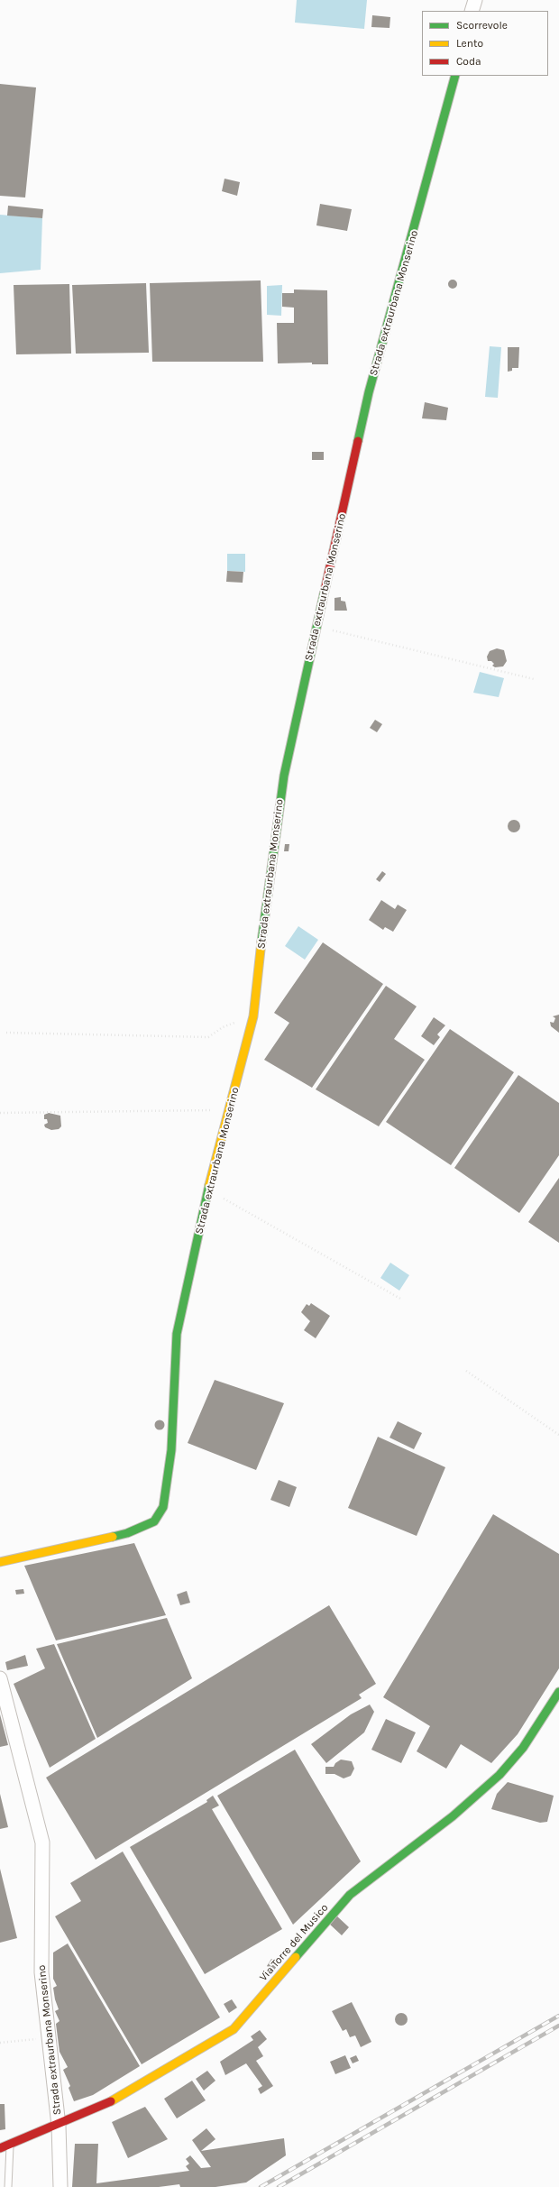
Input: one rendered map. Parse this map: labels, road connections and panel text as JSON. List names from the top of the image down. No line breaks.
{"streets":{"street":["Strada extraurbana Monserino","Via Torre del Musico"]},"crossings":[["Strada extraurbana Monserino","Via Torre del Musico"]],"legend":["Scorrevole","Lento","Coda"]}
